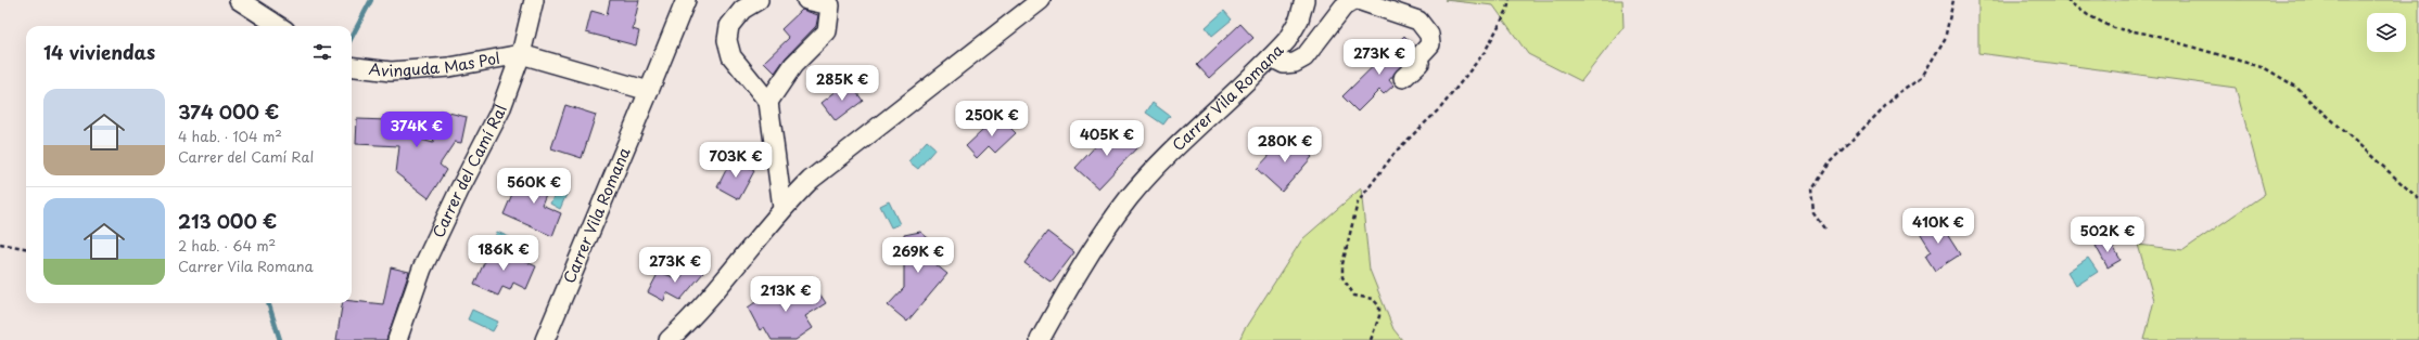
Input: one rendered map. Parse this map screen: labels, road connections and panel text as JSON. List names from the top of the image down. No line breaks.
{"streets":{"street":["Avinguda Mas Pol","Carrer Vila Romana","Carrer del Camí Ral"]},"crossings":[["Avinguda Mas Pol","Carrer del Camí Ral"]],"page":{"heading":"14 viviendas","price":["273K €","285K €","250K €","374K €","405K €","280K €","703K €","560K €","410K €","502K €","186K €","269K €","273K €","213K €"],"list":[{"name":"374 000 €","note":"4 hab. · 104 m² · Carrer del Camí Ral"},{"name":"213 000 €","note":"2 hab. · 64 m² · Carrer Vila Romana"}]}}
